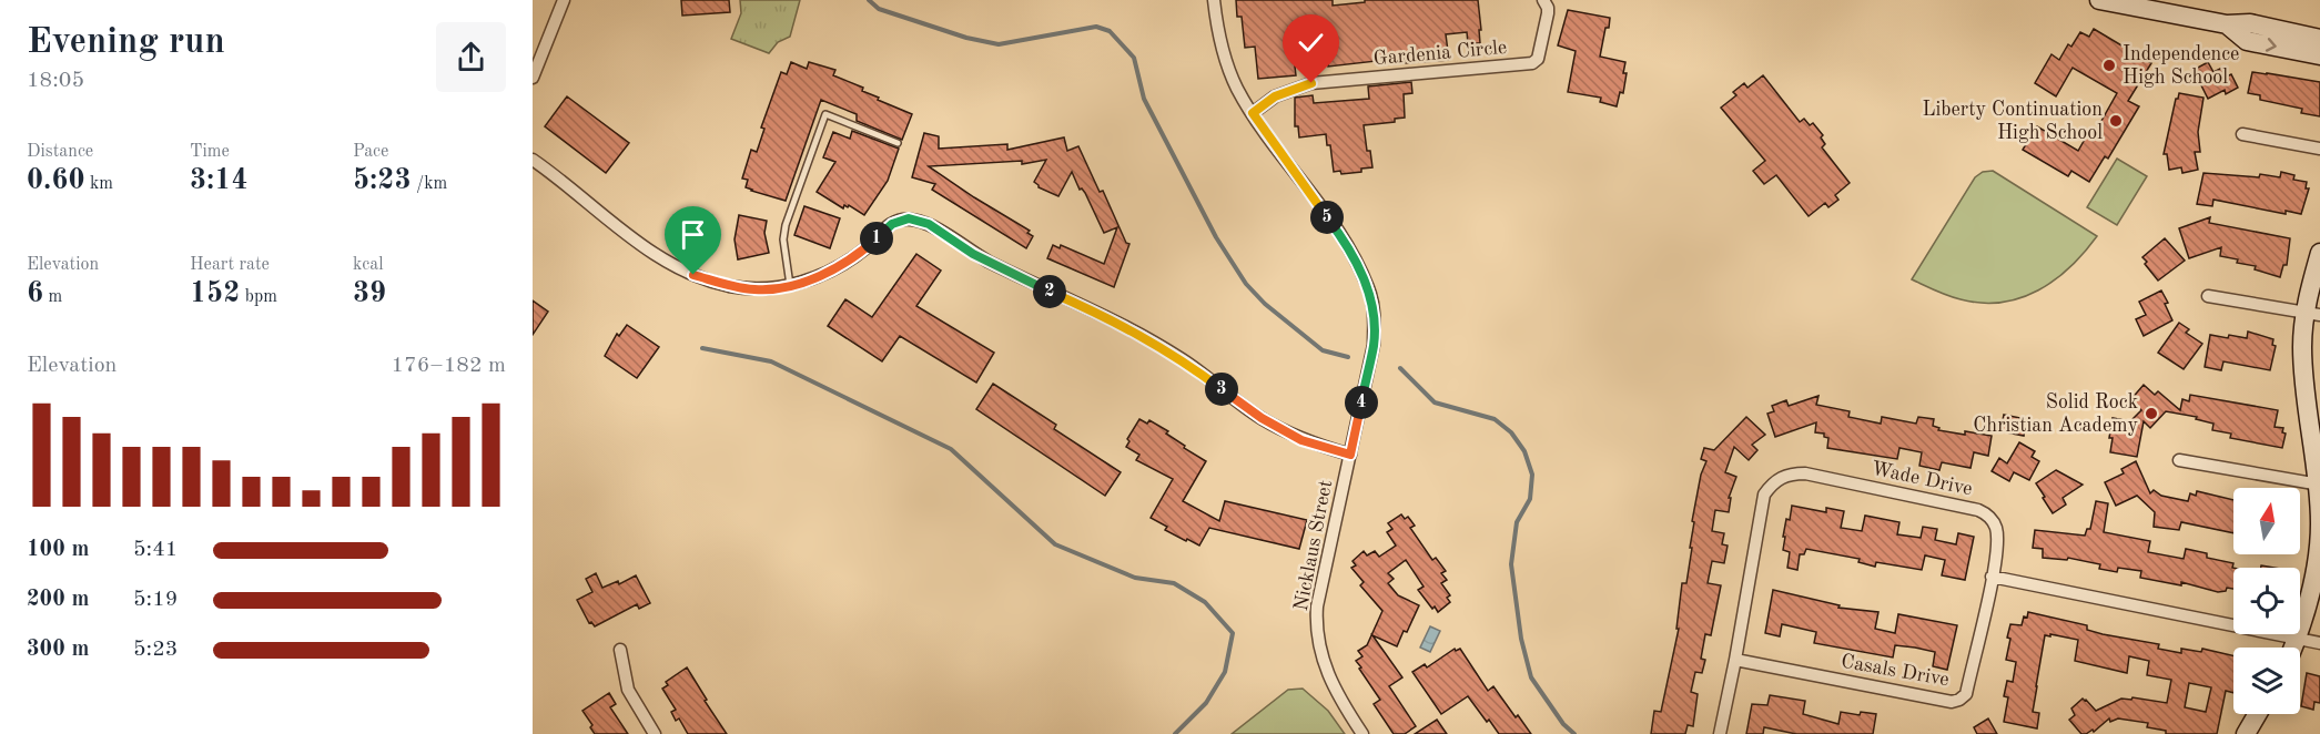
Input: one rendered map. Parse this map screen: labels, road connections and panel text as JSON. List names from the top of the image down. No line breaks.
{"streets":{"street":["Gardenia Circle","Wade Drive","Nicklaus Street","Casals Drive"]},"crossings":[["Gardenia Circle","Nicklaus Street"],["Wade Drive","Casals Drive"]],"places":["Independence High School","Liberty Continuation High School","Solid Rock Christian Academy"],"north":"top","page":{"heading":["Evening run","18:05"],"stats":[["Distance","0.60 km"],["Time","3:14"],["Pace","5:23 /km"],["Elevation","6 m"],["Heart rate","152 bpm"],["kcal","39"]],"pins":["5","1","2","3","4"],"chart":["Elevation","176–182 m"],"list":[{"name":"100 m","note":"5:41"},{"name":"200 m","note":"5:19"},{"name":"300 m","note":"5:23"}]}}
